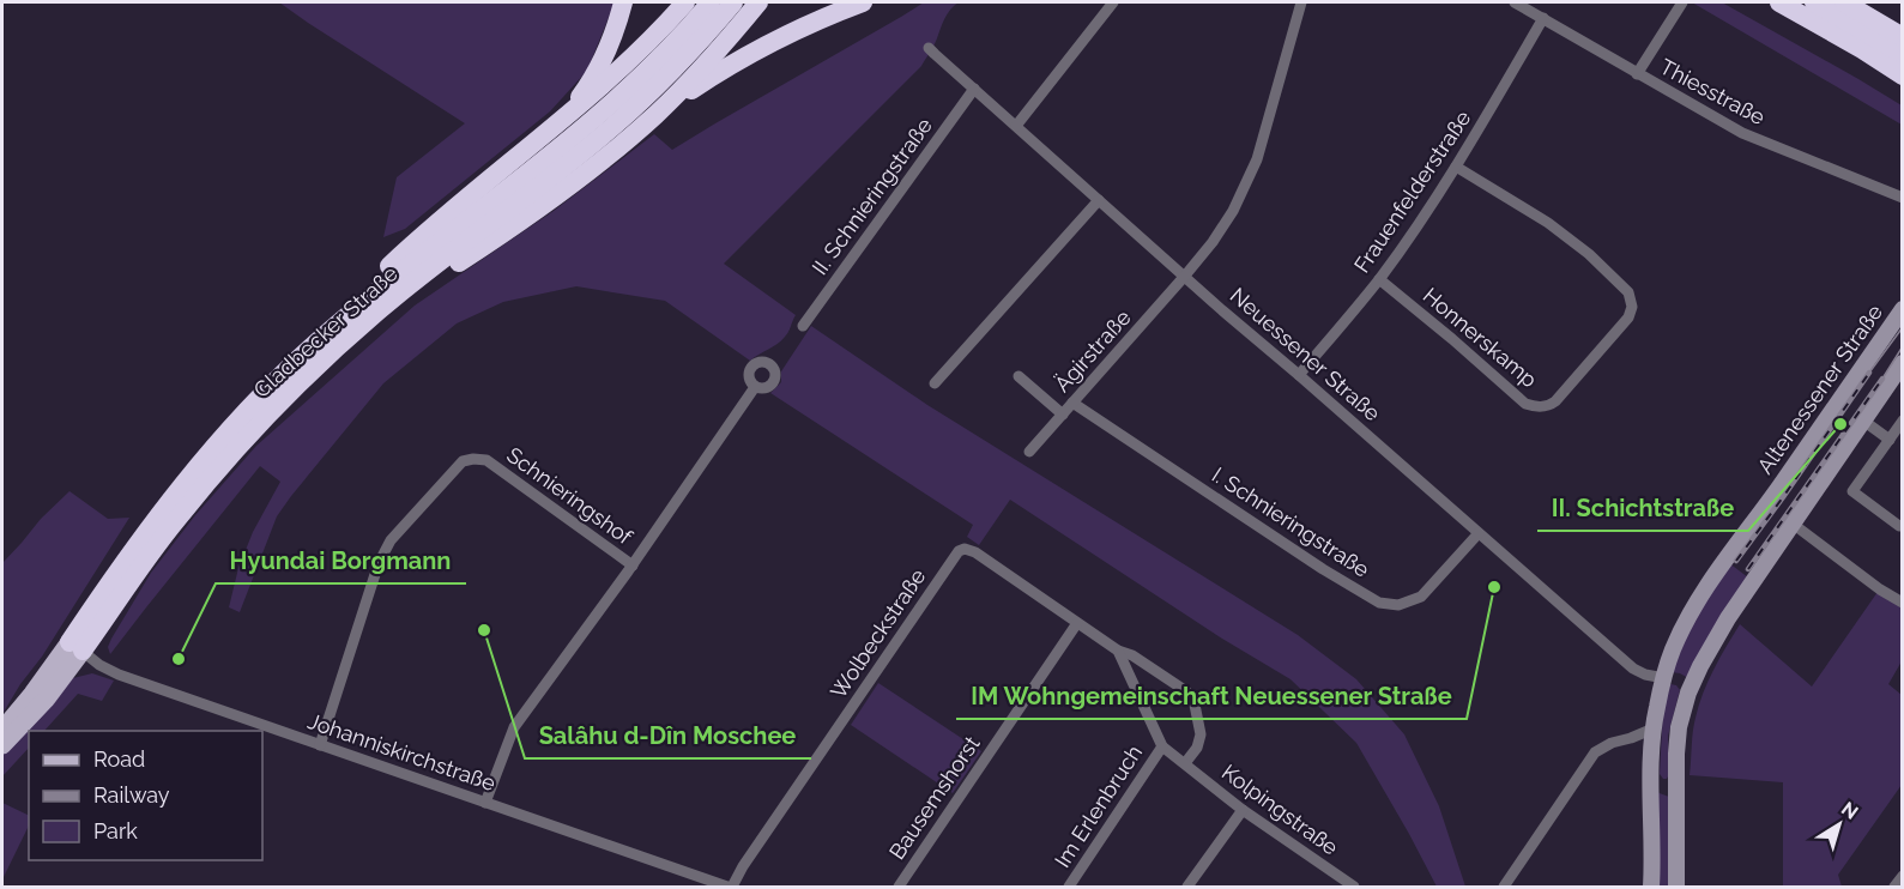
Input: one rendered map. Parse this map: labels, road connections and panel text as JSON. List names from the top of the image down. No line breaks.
{"streets":{"highway":["Gladbecker Straße"],"main road":["Altenessener Straße"],"street":["Thiesstraße","Frauenfelderstraße","II. Schnieringstraße","Honnerskamp","Ägirstraße","Neuessener Straße","Schnieringshof","I. Schnieringstraße","Wolbeckstraße","Johanniskirchstraße","Bausemshorst","Im Erlenbruch","Kolpingstraße"]},"crossings":[["Thiesstraße","Frauenfelderstraße"],["Frauenfelderstraße","Honnerskamp"],["Frauenfelderstraße","Neuessener Straße"],["II. Schnieringstraße","Neuessener Straße"],["Gladbecker Straße","Johanniskirchstraße"],["Ägirstraße","Neuessener Straße"],["Ägirstraße","I. Schnieringstraße"],["Neuessener Straße","Altenessener Straße"],["Neuessener Straße","I. Schnieringstraße"],["Schnieringshof","Johanniskirchstraße"],["Wolbeckstraße","Johanniskirchstraße"],["Wolbeckstraße","Bausemshorst"],["Im Erlenbruch","Kolpingstraße"]],"places":["II. Schichtstraße","IM Wohngemeinschaft Neuessener Straße","Salâhu d-Dîn Moschee","Hyundai Borgmann"],"legend":["Road","Railway","Park"],"north":"top right"}
